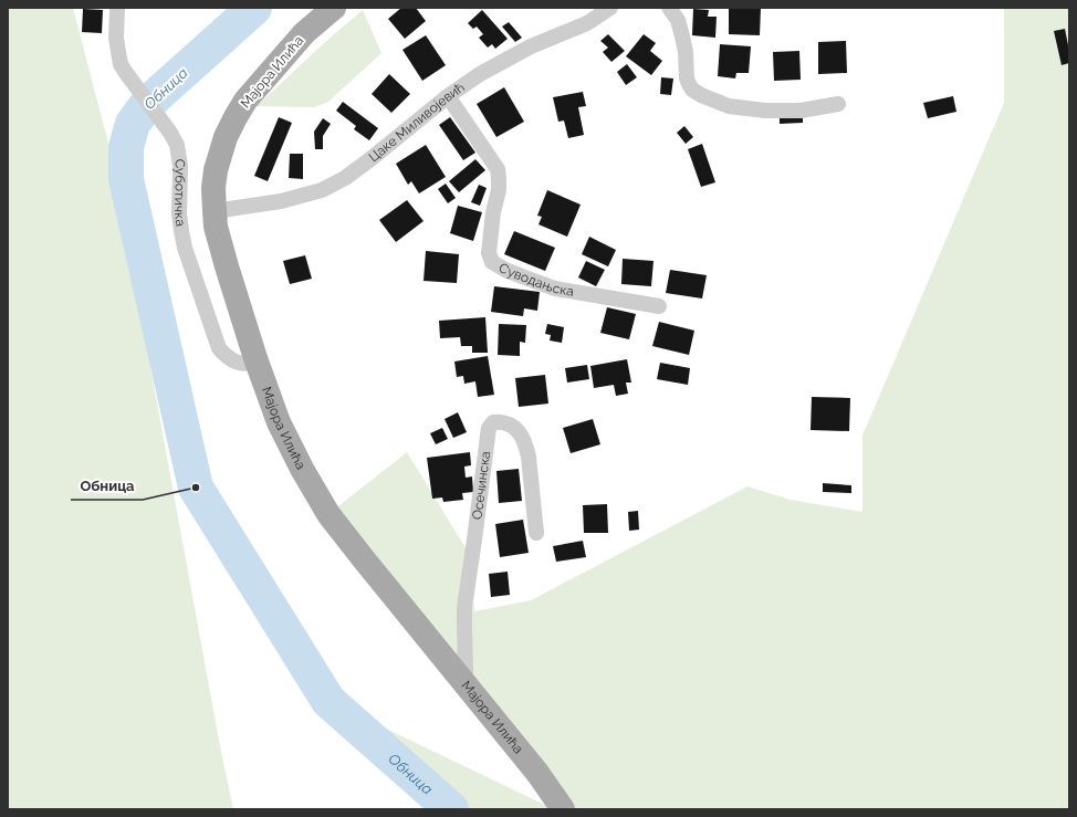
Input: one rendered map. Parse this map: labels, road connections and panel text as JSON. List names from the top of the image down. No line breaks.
{"streets":{"main road":["Мајора Илића"],"street":["Цаке Миливојевић","Суботичка","Суводањска","Осечинска"]},"crossings":[["Мајора Илића","Цаке Миливојевић"],["Мајора Илића","Суботичка"],["Мајора Илића","Осечинска"],["Цаке Миливојевић","Суводањска"]],"water":["Обница"],"places":["Обница"]}
